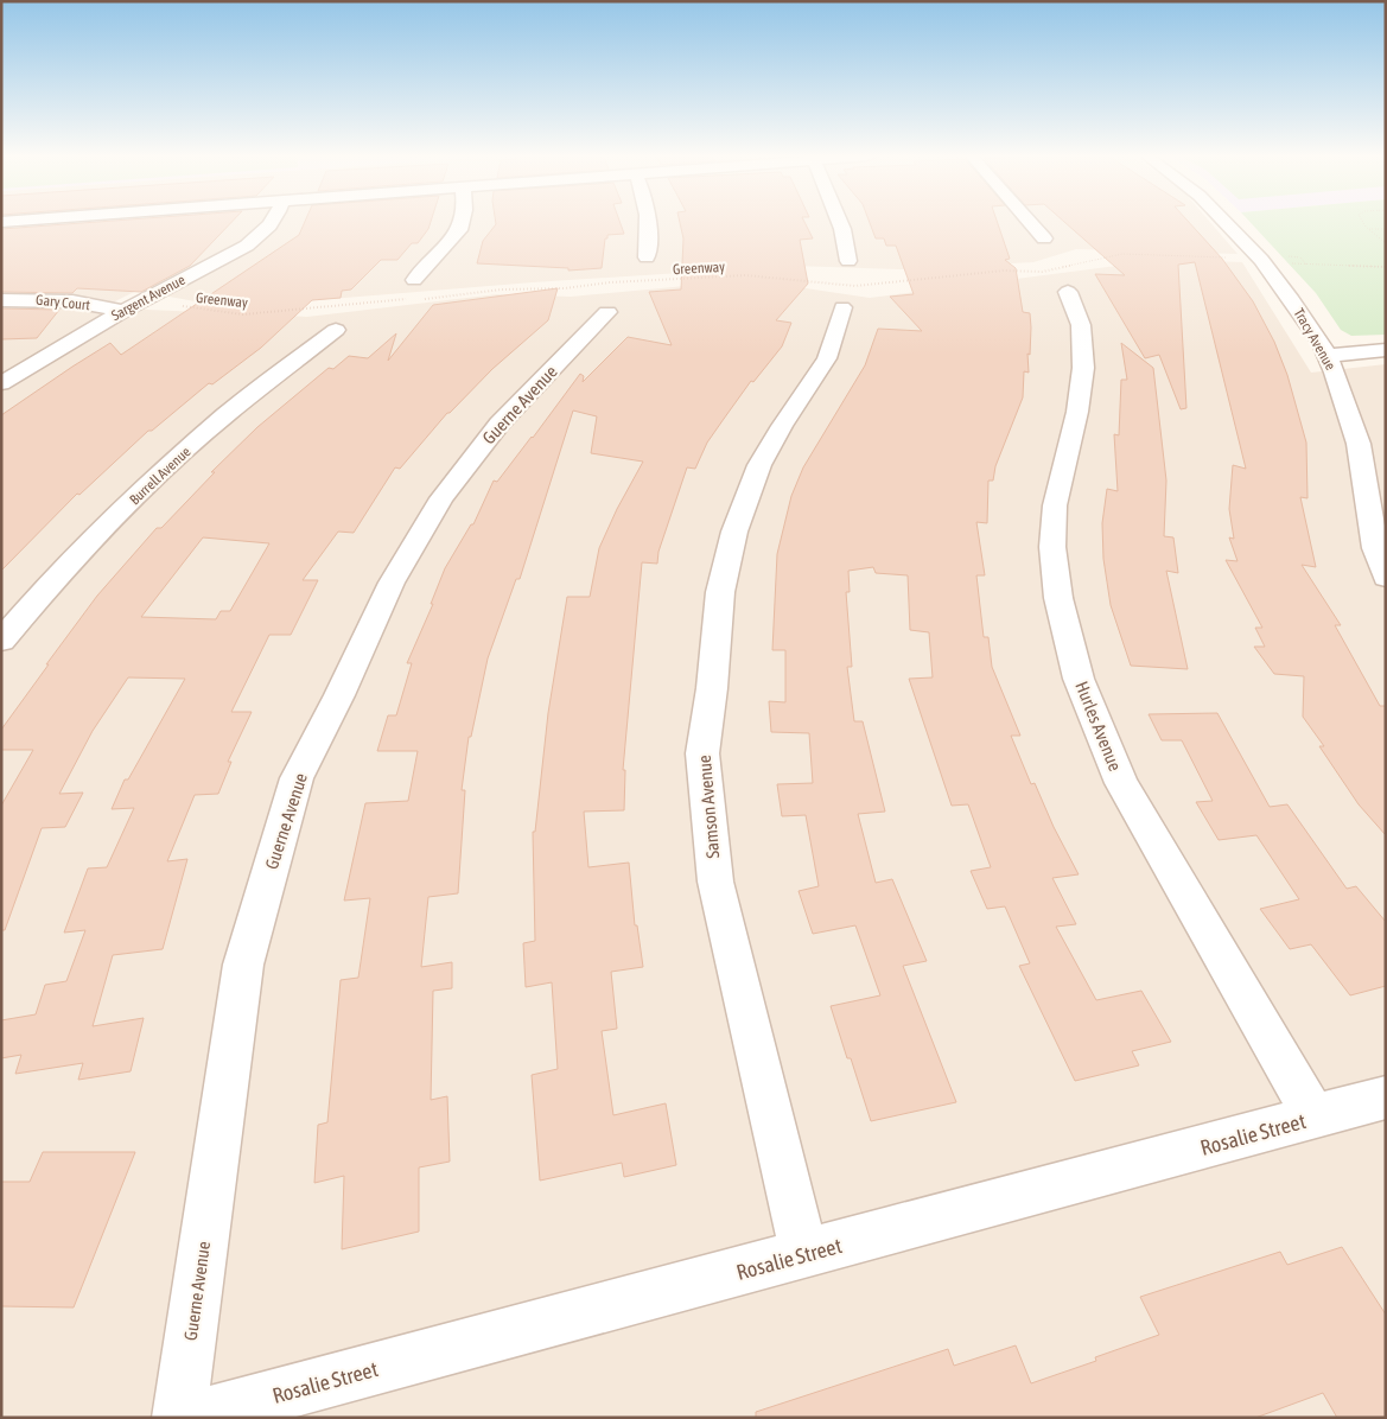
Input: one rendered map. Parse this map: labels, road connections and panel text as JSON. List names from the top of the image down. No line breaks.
{"streets":{"street":["Sargent Avenue","Gary Court","Tracy Avenue","Guerne Avenue","Burrell Avenue","Hurles Avenue","Samson Avenue","Rosalie Street"],"path":["Greenway"]},"crossings":[["Sargent Avenue","Gary Court"],["Hurles Avenue","Rosalie Street"],["Samson Avenue","Rosalie Street"]]}
